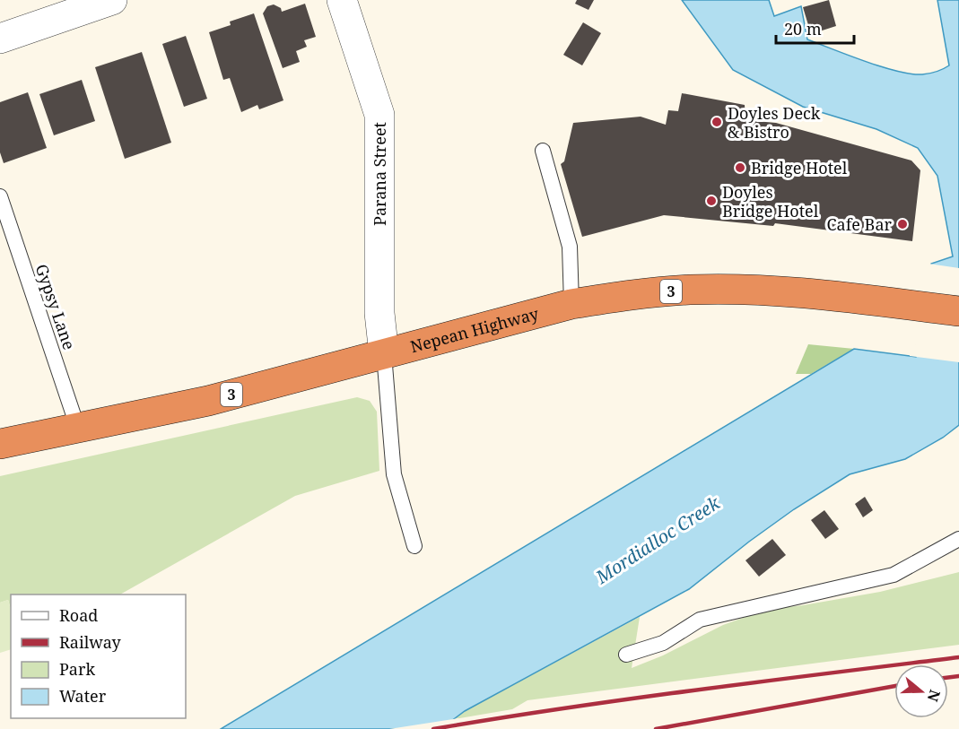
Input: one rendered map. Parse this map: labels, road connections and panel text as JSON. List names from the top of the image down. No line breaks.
{"streets":{"highway":["3","Nepean Highway"],"street":["Parana Street"],"lane":["Gypsy Lane"]},"crossings":[["Parana Street","Nepean Highway"],["Gypsy Lane","Nepean Highway"]],"water":["Mordialloc Creek"],"places":["Doyles Deck & Bistro","Bridge Hotel","Doyles Bridge Hotel","Cafe Bar"],"legend":["Road","Railway","Park","Water"],"scale_bar":"20 m","north":"right"}
